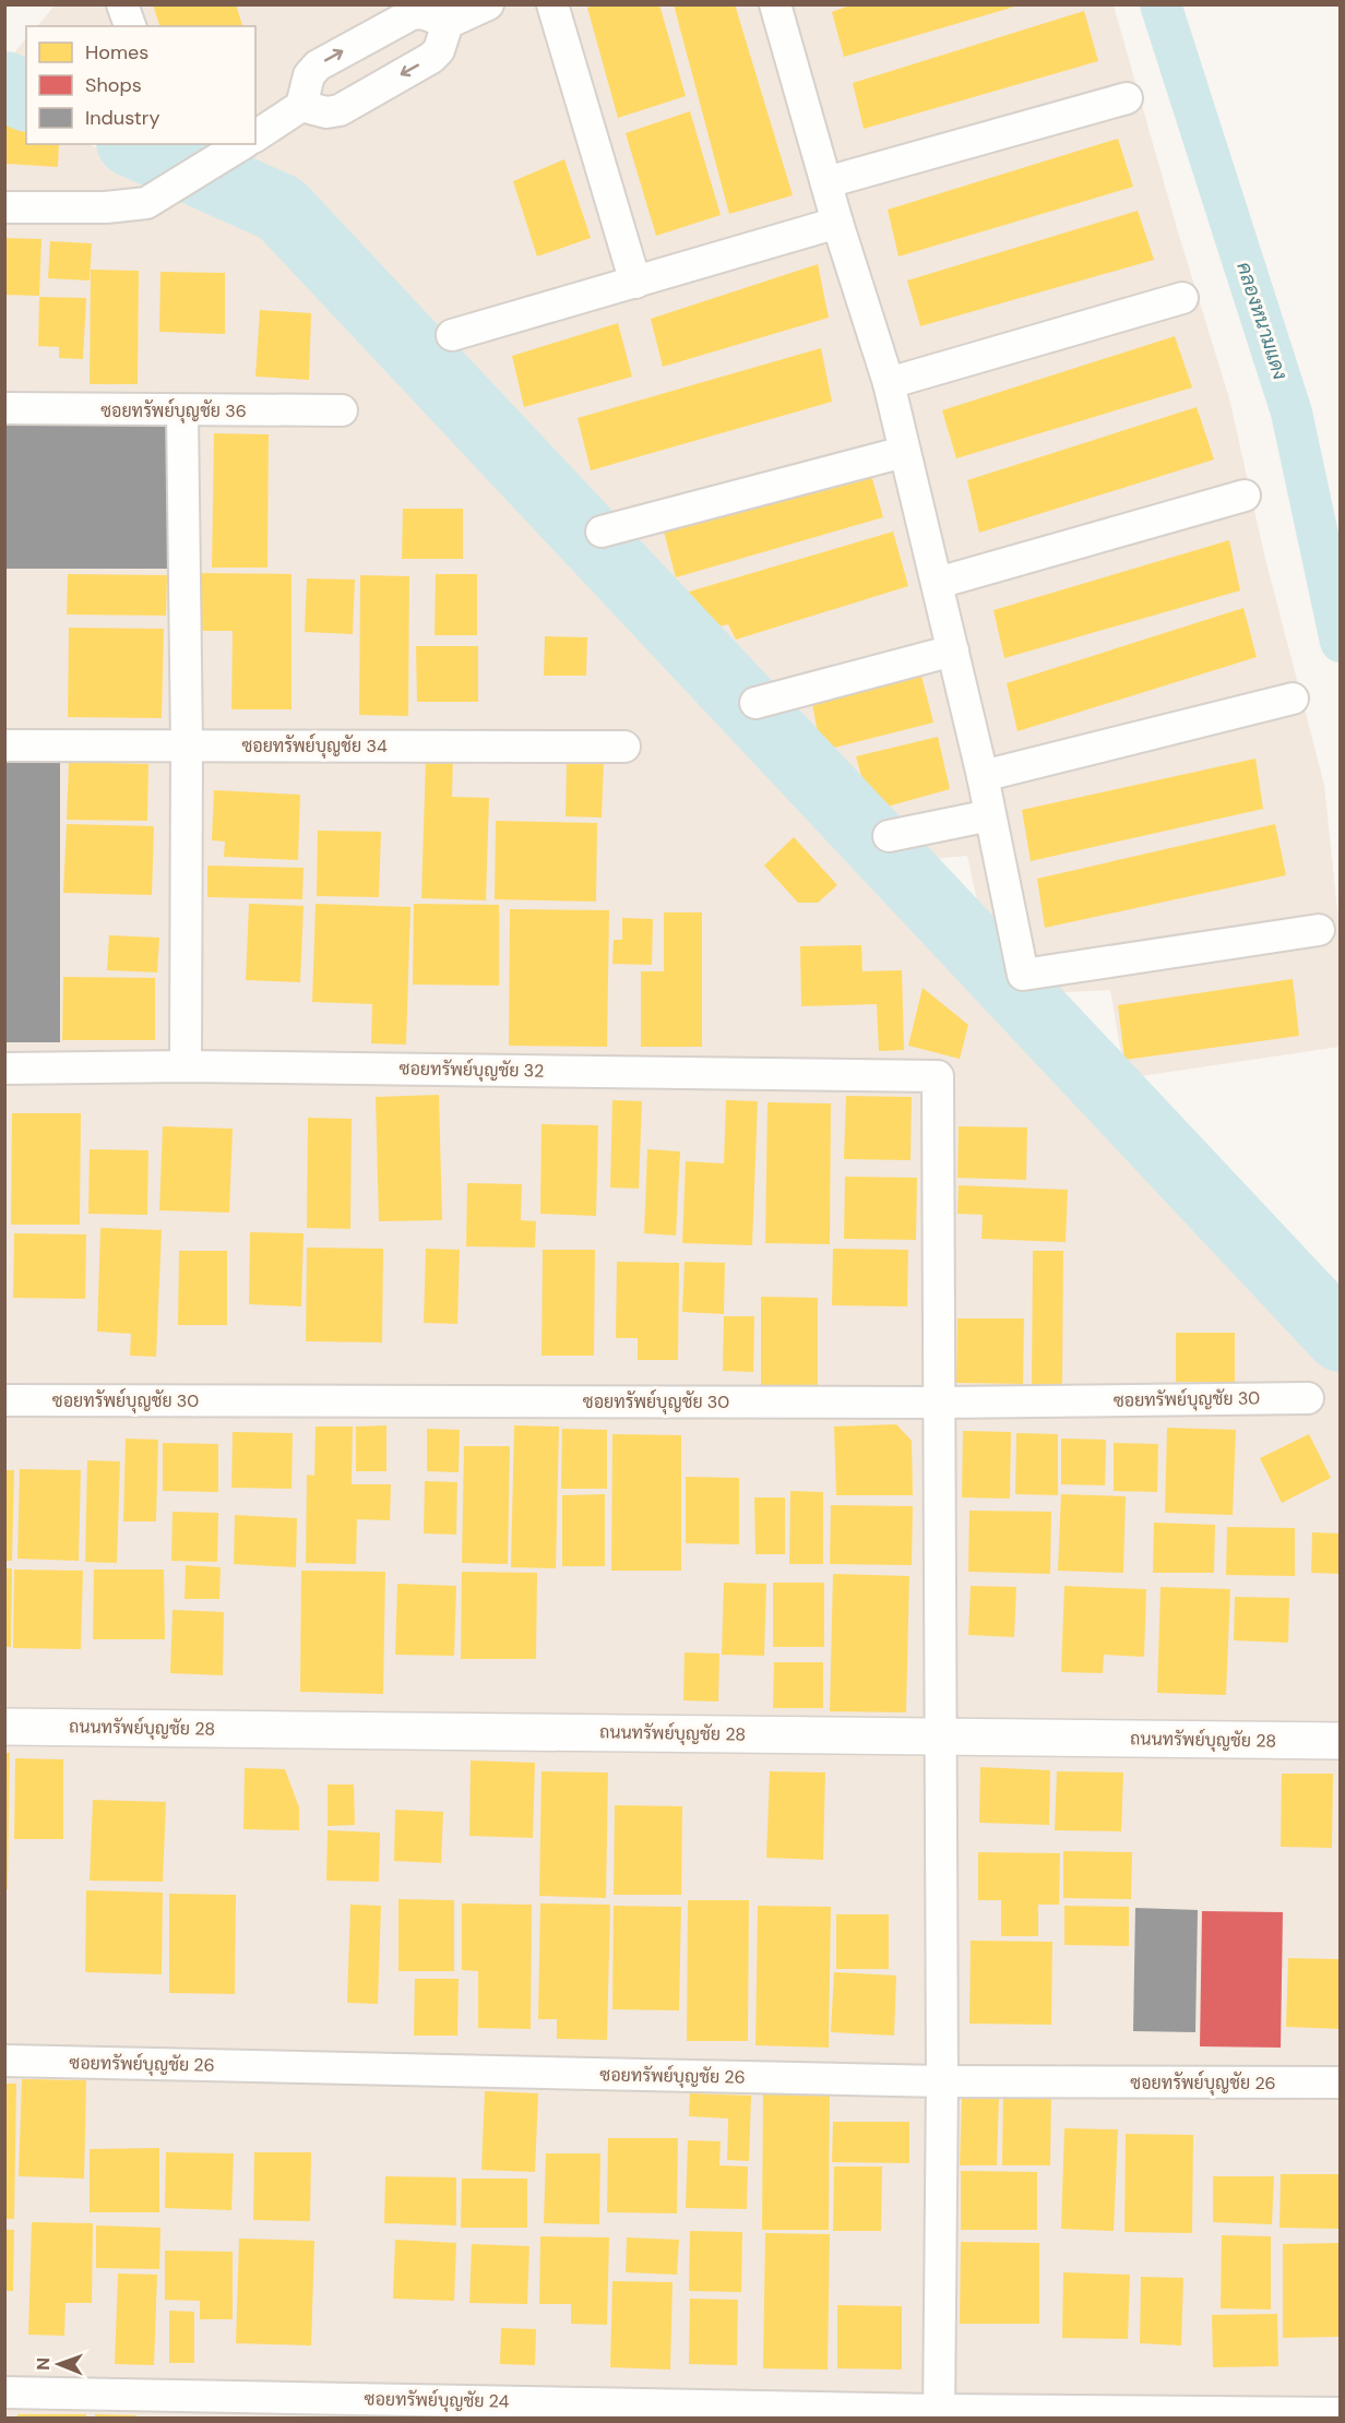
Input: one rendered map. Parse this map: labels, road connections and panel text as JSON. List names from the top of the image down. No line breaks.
{"streets":{"street":["ซอยทรัพย์บุญชัย 36","ซอยทรัพย์บุญชัย 34","ซอยทรัพย์บุญชัย 32","ซอยทรัพย์บุญชัย 30","ถนนทรัพย์บุญชัย 28","ซอยทรัพย์บุญชัย 26","ซอยทรัพย์บุญชัย 24"]},"crossings":[["ซอยทรัพย์บุญชัย 32","ซอยทรัพย์บุญชัย 30"]],"water":["คลองหนามแดง"],"legend":["Homes","Shops","Industry"],"north":"left"}
